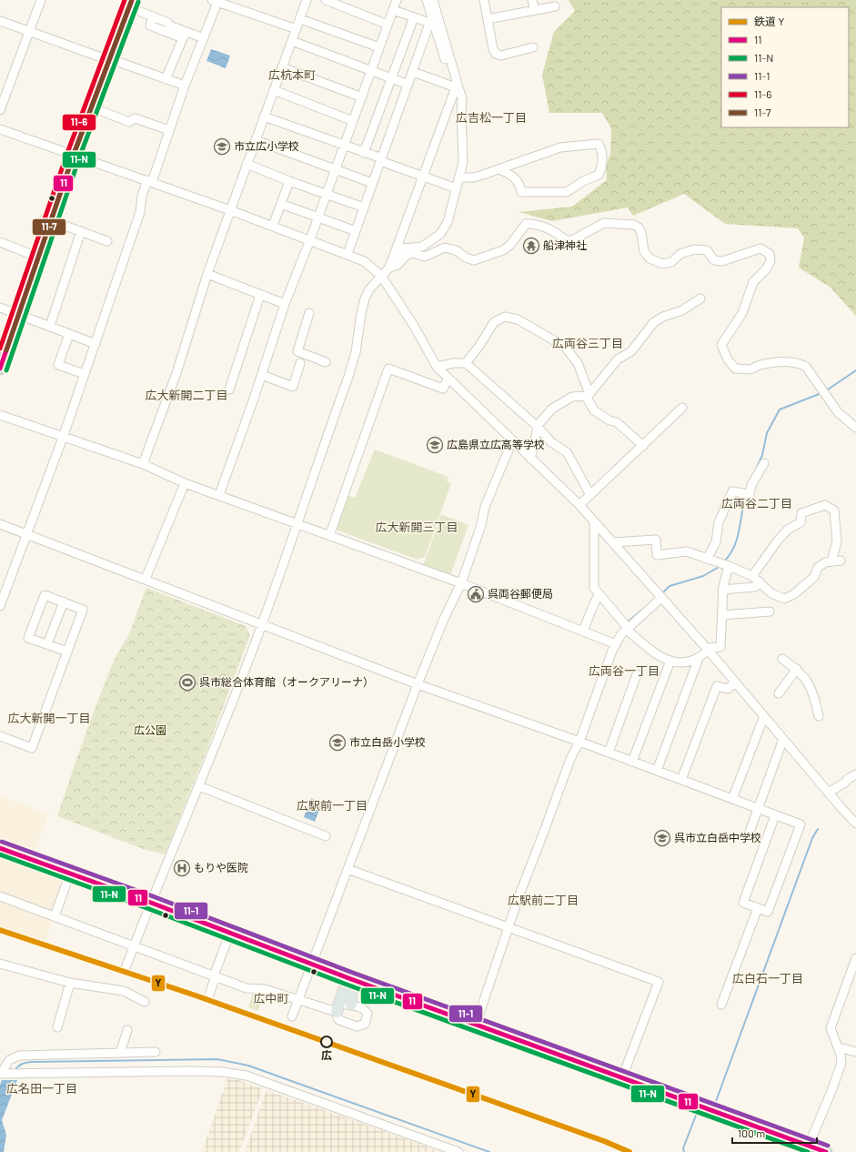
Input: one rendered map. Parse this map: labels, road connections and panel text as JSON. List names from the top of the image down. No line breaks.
{"districts":["広杭本町","広吉松一丁目","広両谷三丁目","広大新開二丁目","広両谷二丁目","広大新開三丁目","広両谷一丁目","広大新開一丁目","広駅前一丁目","広駅前二丁目","広白石一丁目","広中町","広名田一丁目"],"parks":["広公園"],"places":{"school or university":["市立広小学校","広島県立広高等学校","市立白岳小学校","呉市立白岳中学校"],"temple":["船津神社"],"public building":["呉両谷郵便局"],"sports":["呉市総合体育館（オークアリーナ）"],"hospital":["もりや医院"],"other":["広"]},"lines":["transit line 11","transit line 11-6","transit line 11-N","transit line 11-7","transit line 11-1","rail line Y"],"legend":["鉄道 Y","11","11-N","11-1","11-6","11-7"],"scale_bar":"100 m"}
